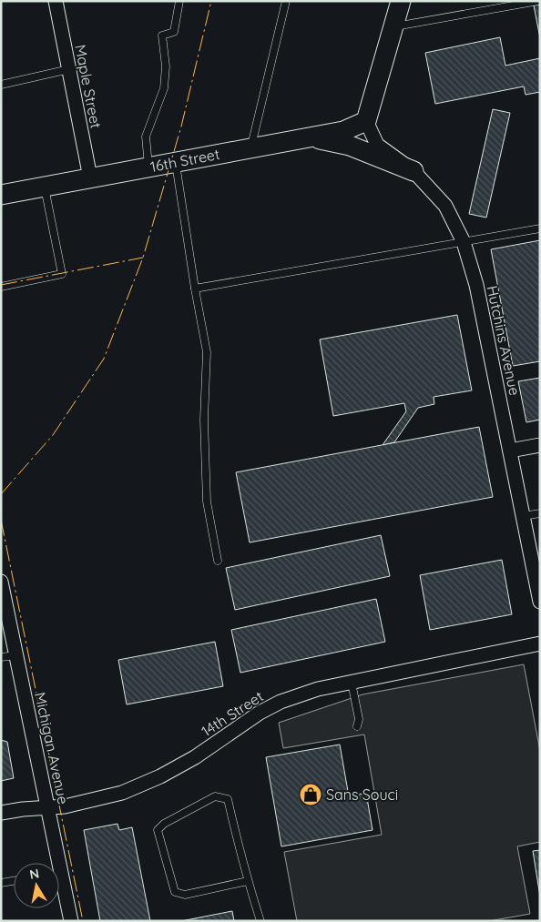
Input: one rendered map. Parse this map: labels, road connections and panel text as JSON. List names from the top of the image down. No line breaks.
{"streets":{"street":["Maple Street","16th Street","Hutchins Avenue","14th Street","Michigan Avenue"]},"crossings":[["Maple Street","16th Street"],["16th Street","Hutchins Avenue"],["14th Street","Michigan Avenue"]],"places":{"shop":["Sans Souci"]},"north":"top"}
